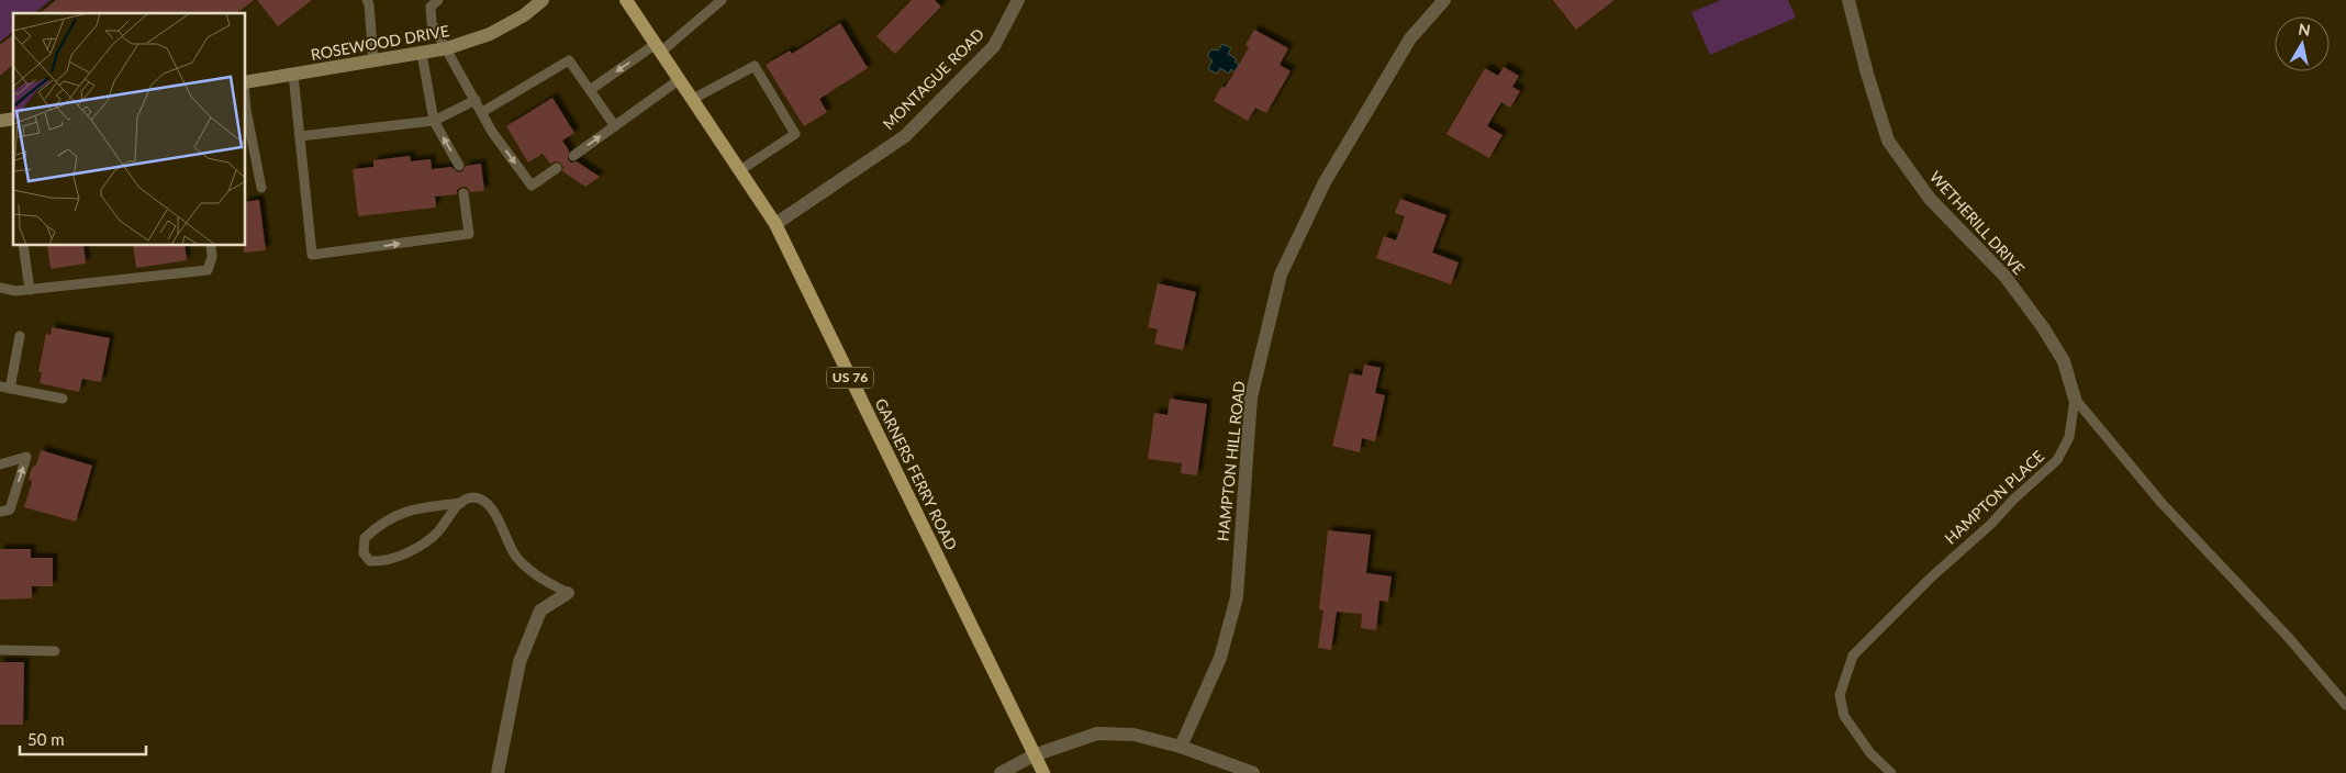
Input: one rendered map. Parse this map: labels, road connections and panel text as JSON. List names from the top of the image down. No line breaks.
{"streets":{"main road":["ROSEWOOD DRIVE","US 76","GARNERS FERRY ROAD"],"street":["MONTAGUE ROAD","WETHERILL DRIVE","HAMPTON HILL ROAD"],"lane":["HAMPTON PLACE"]},"crossings":[["MONTAGUE ROAD","GARNERS FERRY ROAD"],["WETHERILL DRIVE","HAMPTON PLACE"]],"scale_bar":"50 m","north":"top"}
